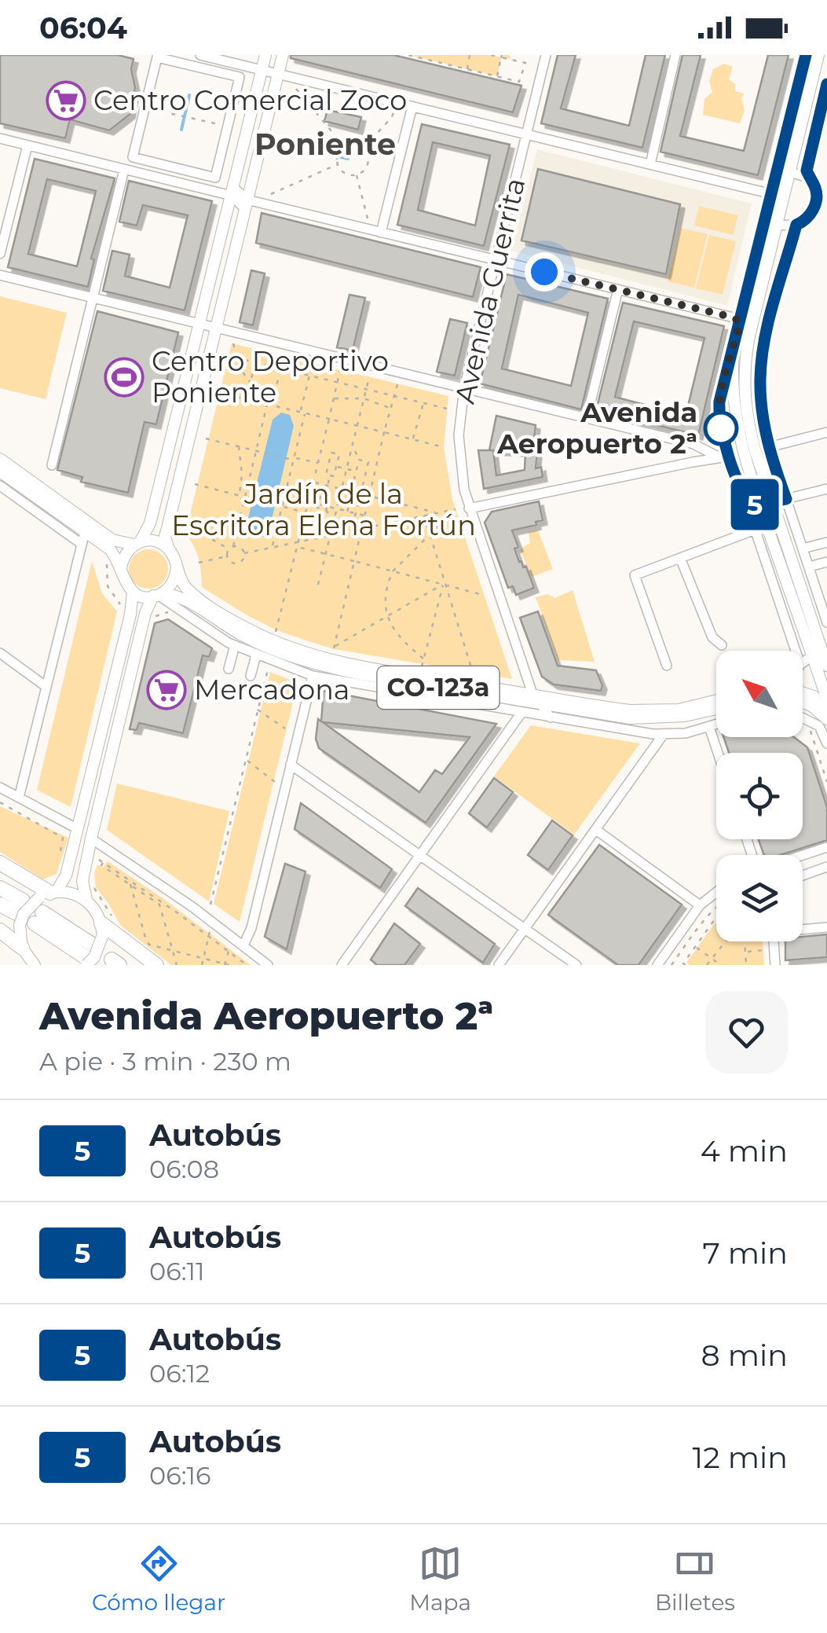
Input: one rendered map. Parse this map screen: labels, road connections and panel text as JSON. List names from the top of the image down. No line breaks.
{"streets":{"main road":["CO-123a"],"street":["Avenida Guerrita"]},"crossings":[["Avenida Guerrita","CO-123a"]],"districts":["Poniente"],"parks":["Jardín de la Escritora Elena Fortún"],"places":{"supermarket":["Centro Comercial Zoco","Mercadona"],"sports":["Centro Deportivo Poniente"],"other":["Avenida Aeropuerto 2ª"]},"lines":["bus line 5"],"north":"top left","page":{"status":"06:04","on_map":"5","heading":["Avenida Aeropuerto 2ª","A pie · 3 min · 230 m"],"list":[{"mark":"5","name":"Autobús","note":"06:08","value":"4 min"},{"mark":"5","name":"Autobús","note":"06:11","value":"7 min"},{"mark":"5","name":"Autobús","note":"06:12","value":"8 min"},{"mark":"5","name":"Autobús","note":"06:16","value":"12 min"}],"tabs":["Cómo llegar","Mapa","Billetes"]}}
